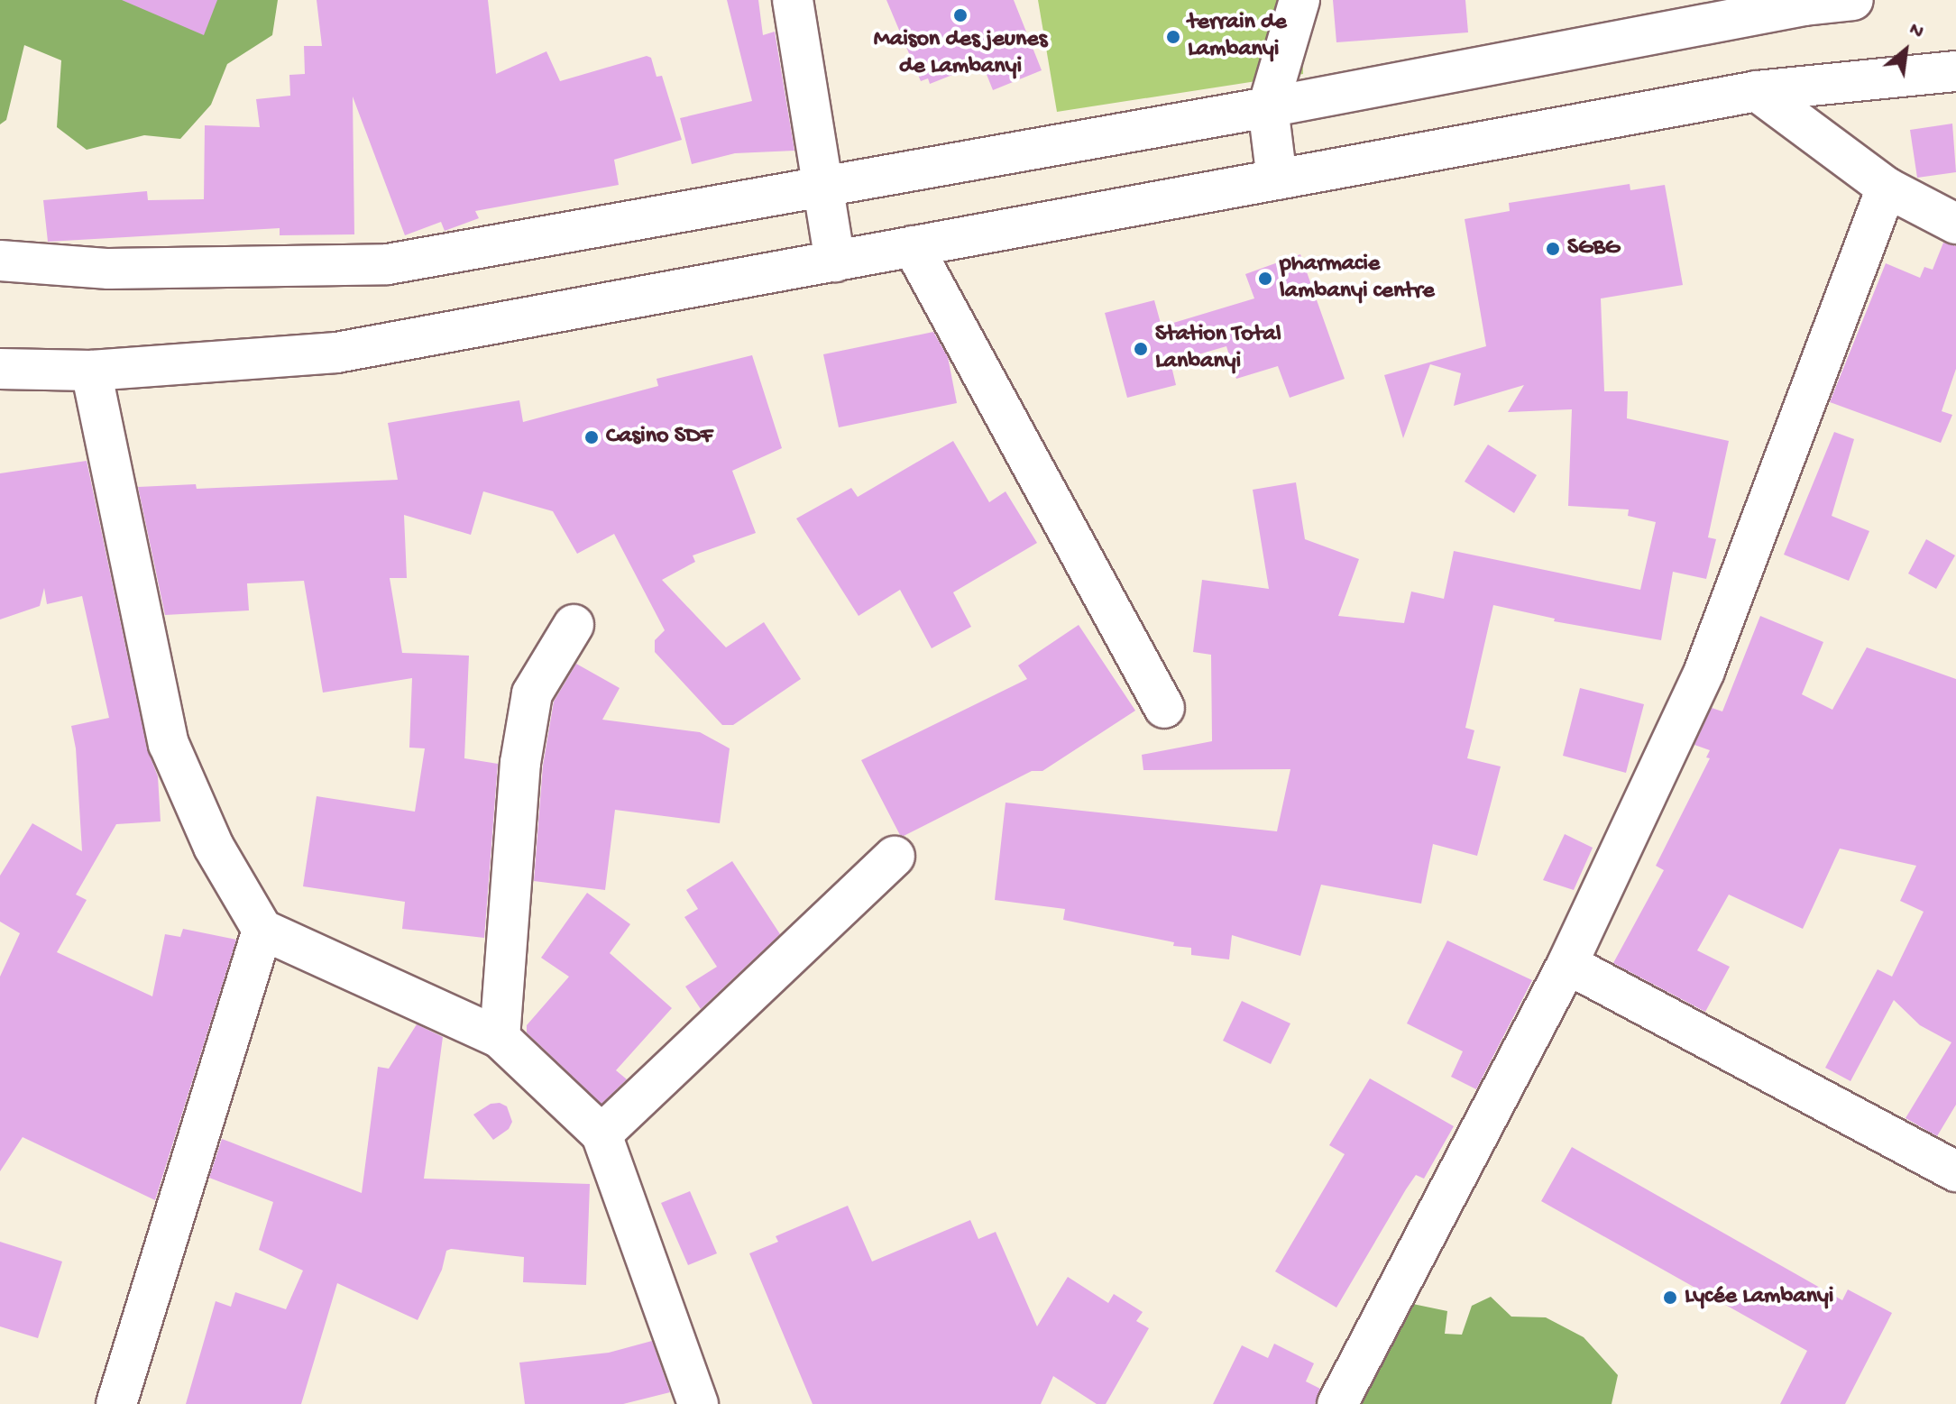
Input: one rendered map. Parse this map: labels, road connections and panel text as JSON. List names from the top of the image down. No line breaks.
{"places":["Maison des jeunes de Lambanyi","terrain de Lambanyi","SGBG","pharmacie lambanyi centre","Station Total Lanbanyi","Casino SDF","Lycée Lambanyi"],"north":"top right"}
